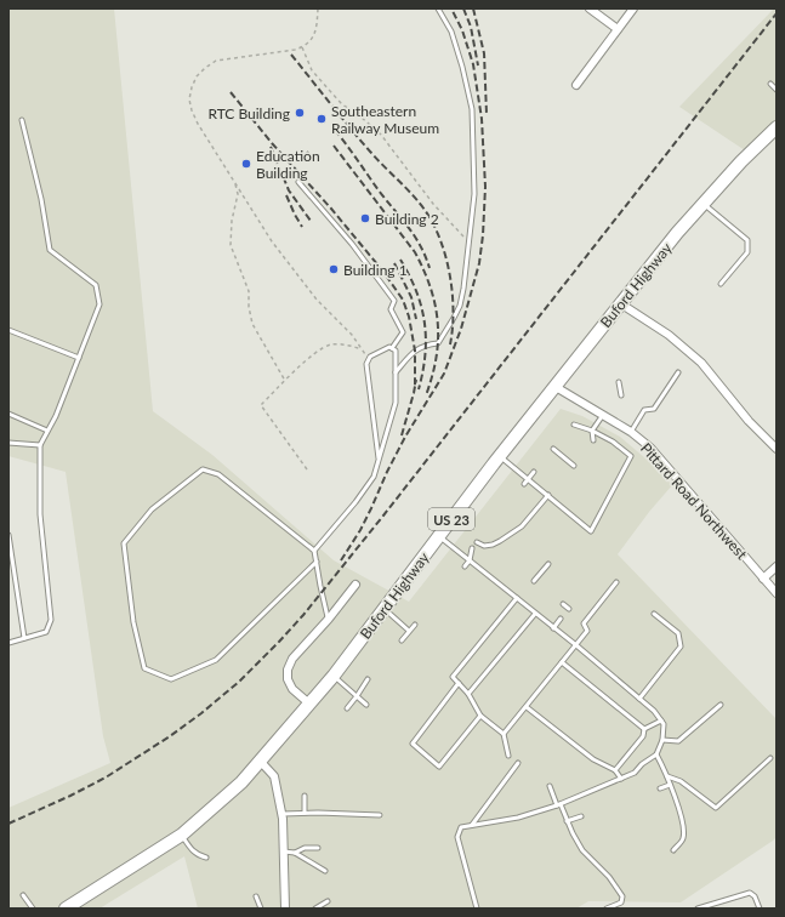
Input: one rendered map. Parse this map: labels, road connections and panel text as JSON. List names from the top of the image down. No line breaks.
{"streets":{"main road":["Buford Highway","US 23"],"street":["Pittard Road Northwest"]},"crossings":[["Buford Highway","Pittard Road Northwest"]],"places":["RTC Building","Southeastern Railway Museum","Education Building","Building 2","Building 1"]}
